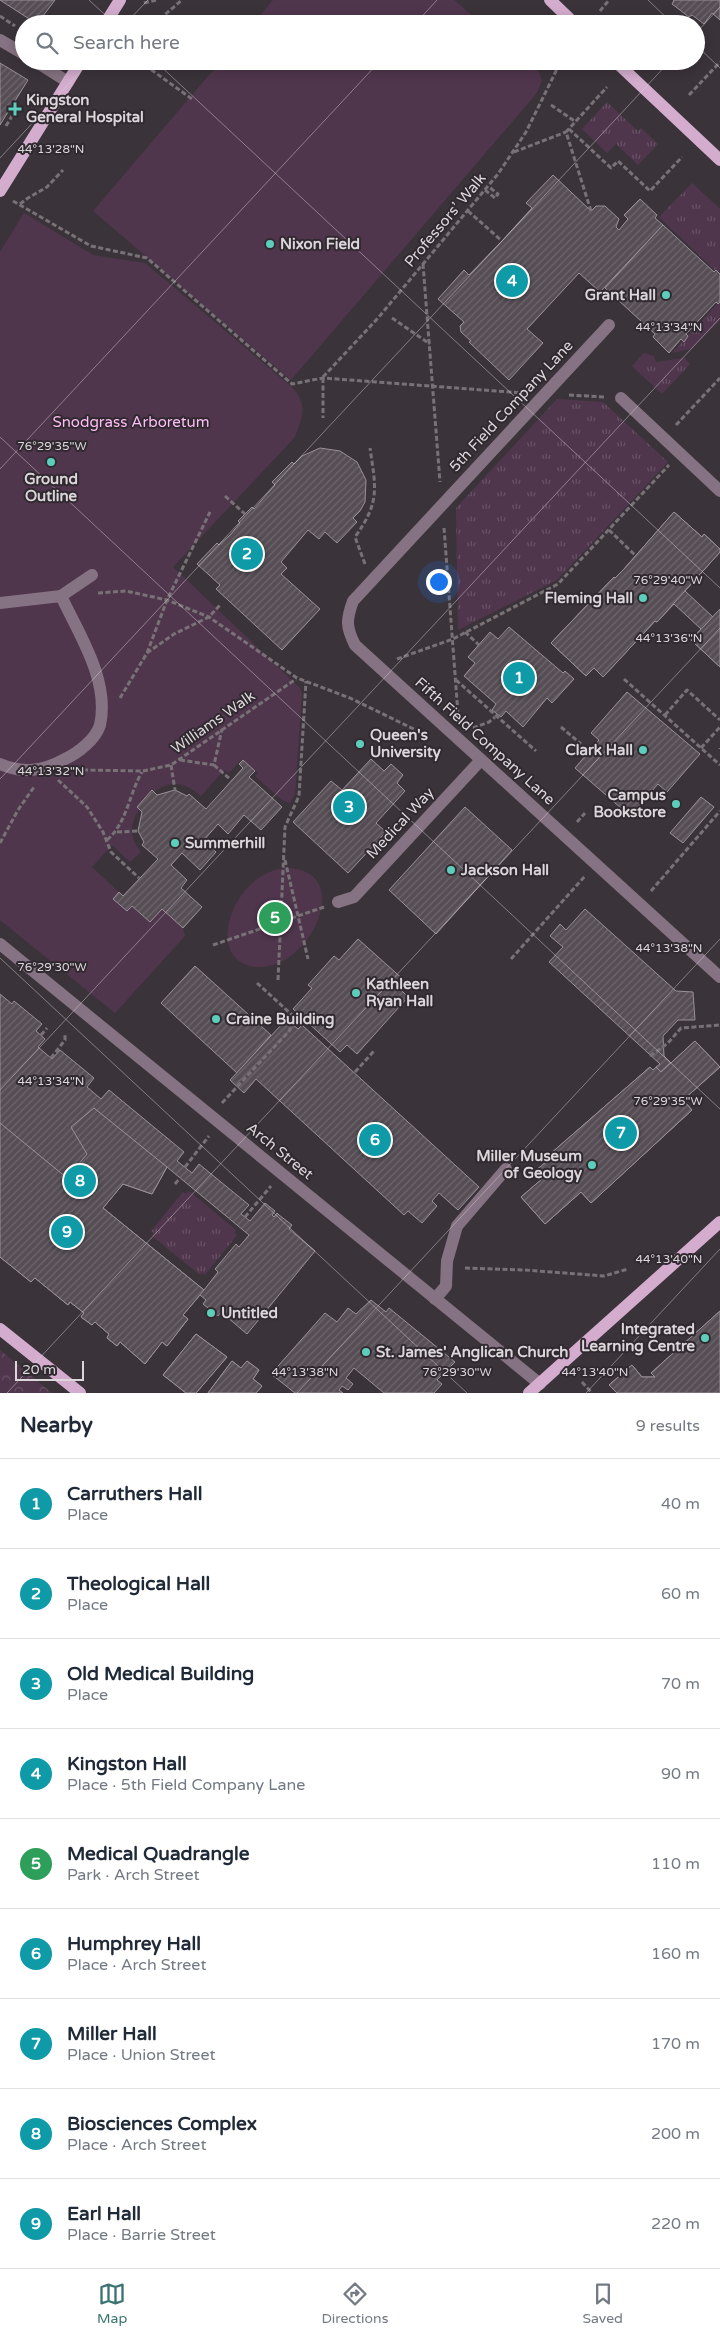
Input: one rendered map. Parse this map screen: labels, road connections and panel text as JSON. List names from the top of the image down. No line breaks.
{"streets":{"street":["5th Field Company Lane","Fifth Field Company Lane","Medical Way","Arch Street"],"path":["Professors’ Walk","Williams Walk"]},"crossings":[["5th Field Company Lane","Fifth Field Company Lane"],["Fifth Field Company Lane","Medical Way"]],"parks":["Snodgrass Arboretum"],"places":{"health":["Kingston General Hospital"],"other":["Nixon Field","Grant Hall","Ground Outline","Fleming Hall","Queen's University","Clark Hall","Campus Bookstore","Summerhill","Jackson Hall","Kathleen Ryan Hall","Craine Building","Miller Museum of Geology","Untitled","Integrated Learning Centre","St. James' Anglican Church"]},"scale_bar":"20 m","page":{"search":"Search here","pins":["4","2","1","3","5","7","6","8","9"],"scale":"20 m","heading":["Nearby","9 results"],"list":[{"mark":"1","name":"Carruthers Hall","note":"Place","value":"40 m"},{"mark":"2","name":"Theological Hall","note":"Place","value":"60 m"},{"mark":"3","name":"Old Medical Building","note":"Place","value":"70 m"},{"mark":"4","name":"Kingston Hall","note":"Place · 5th Field Company Lane","value":"90 m"},{"mark":"5","name":"Medical Quadrangle","note":"Park · Arch Street","value":"110 m"},{"mark":"6","name":"Humphrey Hall","note":"Place · Arch Street","value":"160 m"},{"mark":"7","name":"Miller Hall","note":"Place · Union Street","value":"170 m"},{"mark":"8","name":"Biosciences Complex","note":"Place · Arch Street","value":"200 m"},{"mark":"9","name":"Earl Hall","note":"Place · Barrie Street","value":"220 m"}],"nav":["Map","Directions","Saved"]},"coordinates":["44°13'28\"N","44°13'34\"N","76°29'35\"W","76°29'40\"W","44°13'36\"N","44°13'32\"N","44°13'38\"N","76°29'30\"W","44°13'40\"N"]}
